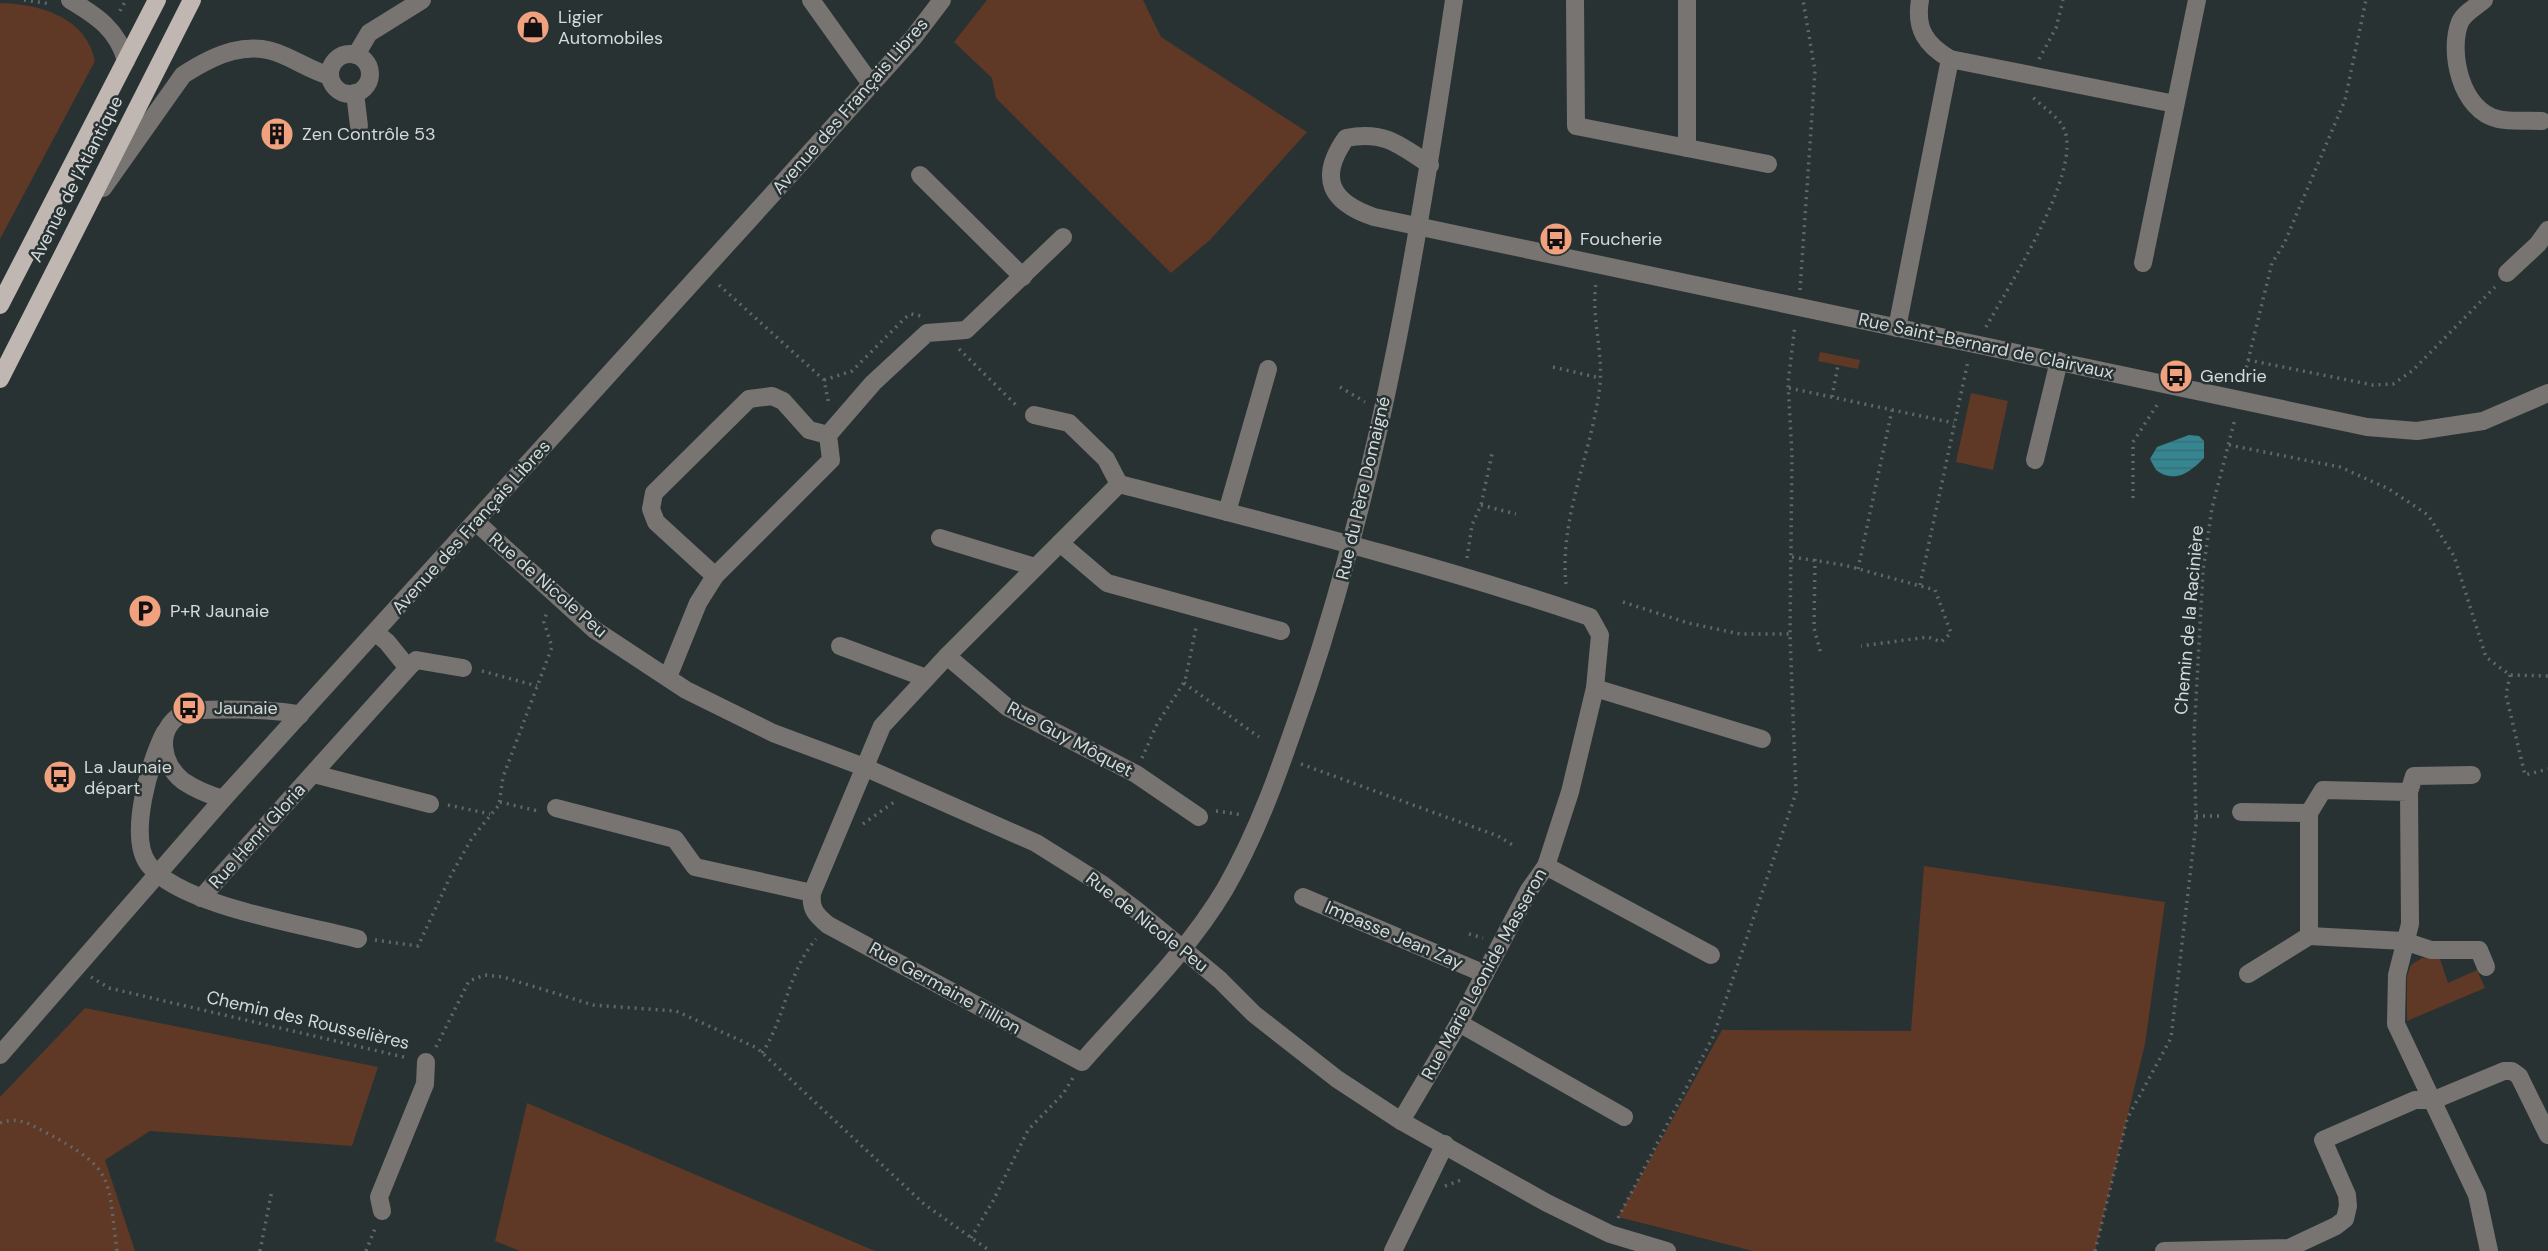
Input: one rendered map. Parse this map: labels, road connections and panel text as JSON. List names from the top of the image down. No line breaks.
{"streets":{"main road":["Avenue de l'Atlantique"],"street":["Avenue des Français Libres","Rue Saint-Bernard de Clairvaux","Rue du Père Domaigné","Rue de Nicole Peu","Rue Guy Môquet","Rue Henri Gloria","Impasse Jean Zay","Rue Marie Leonide Masseron","Rue Germaine Tillion"],"path":["Chemin de la Racinière","Chemin des Rousselières"]},"crossings":[["Avenue des Français Libres","Rue de Nicole Peu"],["Avenue des Français Libres","Rue Henri Gloria"],["Avenue des Français Libres","Chemin des Rousselières"],["Rue Saint-Bernard de Clairvaux","Rue du Père Domaigné"],["Rue Saint-Bernard de Clairvaux","Chemin de la Racinière"],["Rue du Père Domaigné","Rue de Nicole Peu"],["Rue du Père Domaigné","Rue Marie Leonide Masseron"],["Rue de Nicole Peu","Rue Marie Leonide Masseron"],["Impasse Jean Zay","Rue Marie Leonide Masseron"]],"places":{"shop":["Ligier Automobiles"],"building":["Zen Contrôle 53"],"bus stop":["Foucherie","Gendrie","Jaunaie","La Jaunaie départ"],"parking":["P+R Jaunaie"]}}
